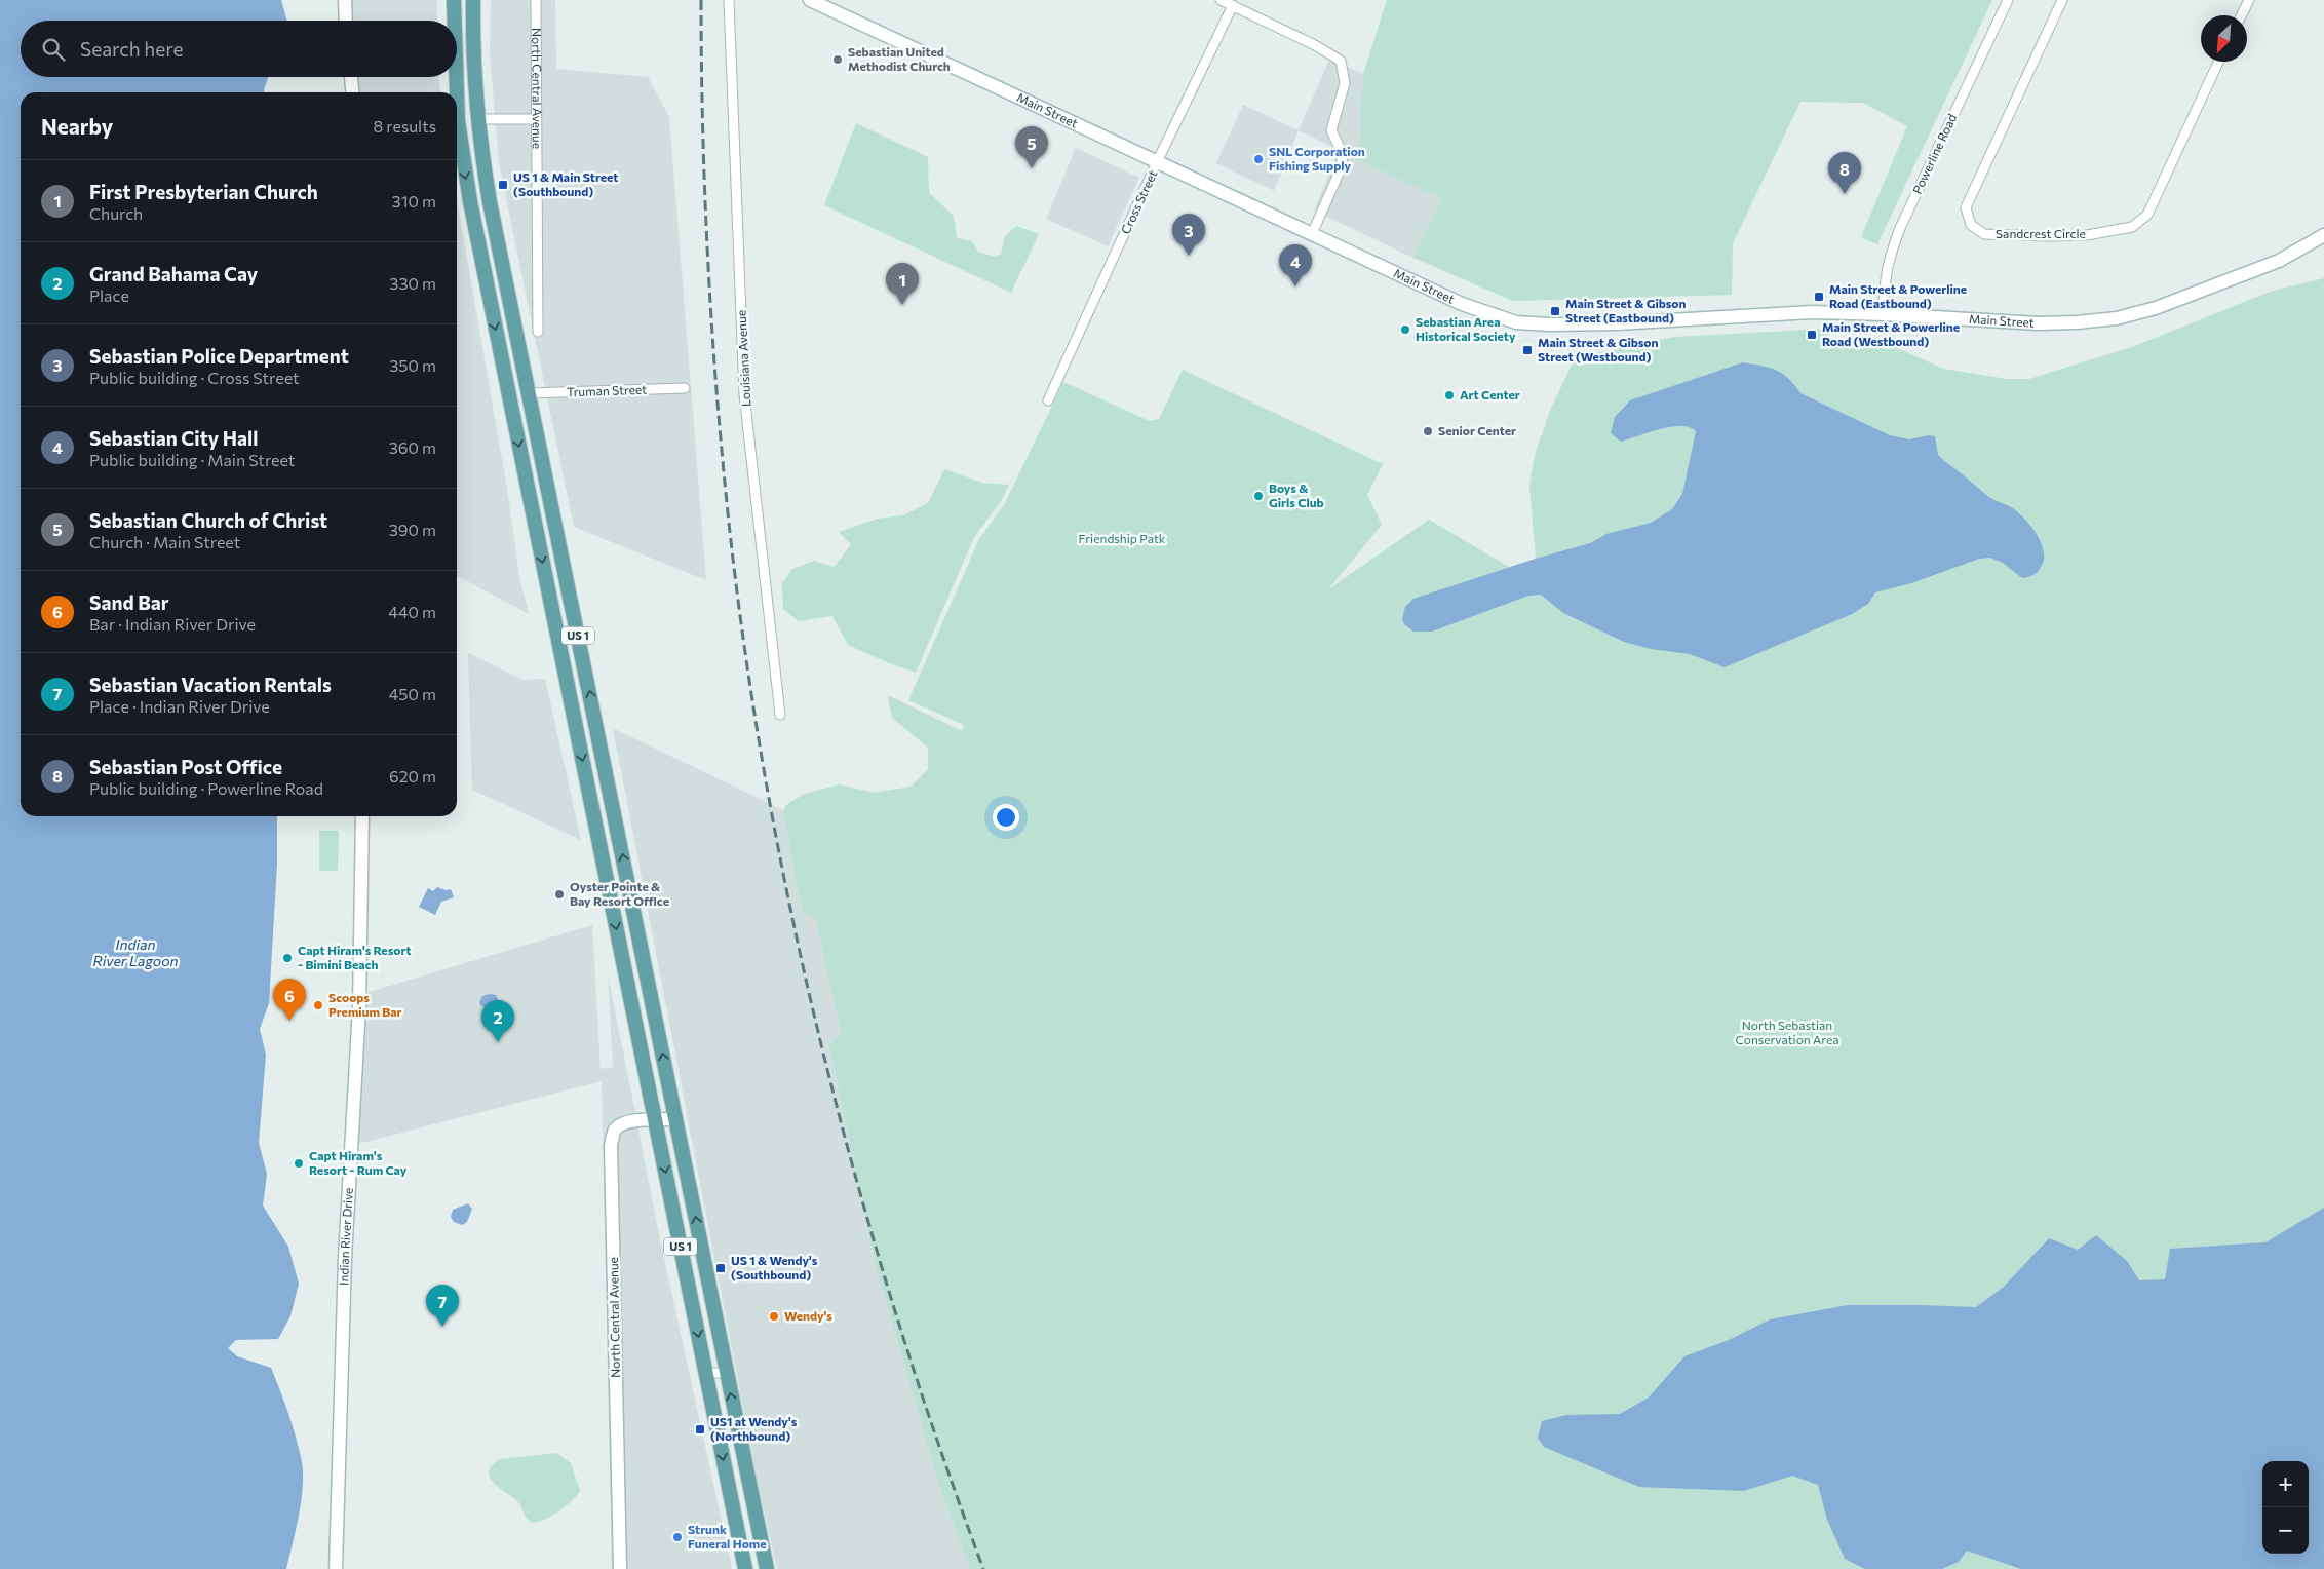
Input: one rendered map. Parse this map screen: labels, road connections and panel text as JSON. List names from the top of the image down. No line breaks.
{"streets":{"main road":["US 1"],"street":["North Central Avenue","Main Street","Powerline Road","Cross Street","Sandcrest Circle","Louisiana Avenue","Truman Street","Indian River Drive"]},"crossings":[["North Central Avenue","US 1"],["Main Street","Powerline Road"],["Main Street","Cross Street"],["Truman Street","US 1"]],"water":["Indian River Lagoon"],"parks":["Friendship Patk","North Sebastian Conservation Area"],"places":{"other":["Sebastian United Methodist Church","SNL Corporation Fishing Supply","Sebastian Area Historical Society","Art Center","Senior Center","Boys & Girls Club","Oyster Pointe & Bay Resort Office","Capt Hiram's Resort - Bimini Beach","Scoops Premium Bar","Capt Hiram's Resort - Rum Cay","Wendy's","Strunk Funeral Home"],"transit":["US 1 & Main Street (Southbound)","Main Street & Powerline Road (Eastbound)","Main Street & Gibson Street (Eastbound)","Main Street & Powerline Road (Westbound)","Main Street & Gibson Street (Westbound)","US 1 & Wendy's (Southbound)","US1 at Wendy's (Northbound)"]},"north":"bottom left","page":{"search":"Search here","heading":["Nearby","8 results"],"pins":["5","8","3","4","1","6","2","7"],"list":[{"mark":"1","name":"First Presbyterian Church","note":"Church","value":"310 m"},{"mark":"2","name":"Grand Bahama Cay","note":"Place","value":"330 m"},{"mark":"3","name":"Sebastian Police Department","note":"Public building · Cross Street","value":"350 m"},{"mark":"4","name":"Sebastian City Hall","note":"Public building · Main Street","value":"360 m"},{"mark":"5","name":"Sebastian Church of Christ","note":"Church · Main Street","value":"390 m"},{"mark":"6","name":"Sand Bar","note":"Bar · Indian River Drive","value":"440 m"},{"mark":"7","name":"Sebastian Vacation Rentals","note":"Place · Indian River Drive","value":"450 m"},{"mark":"8","name":"Sebastian Post Office","note":"Public building · Powerline Road","value":"620 m"}],"map_buttons":["+","−"]}}
